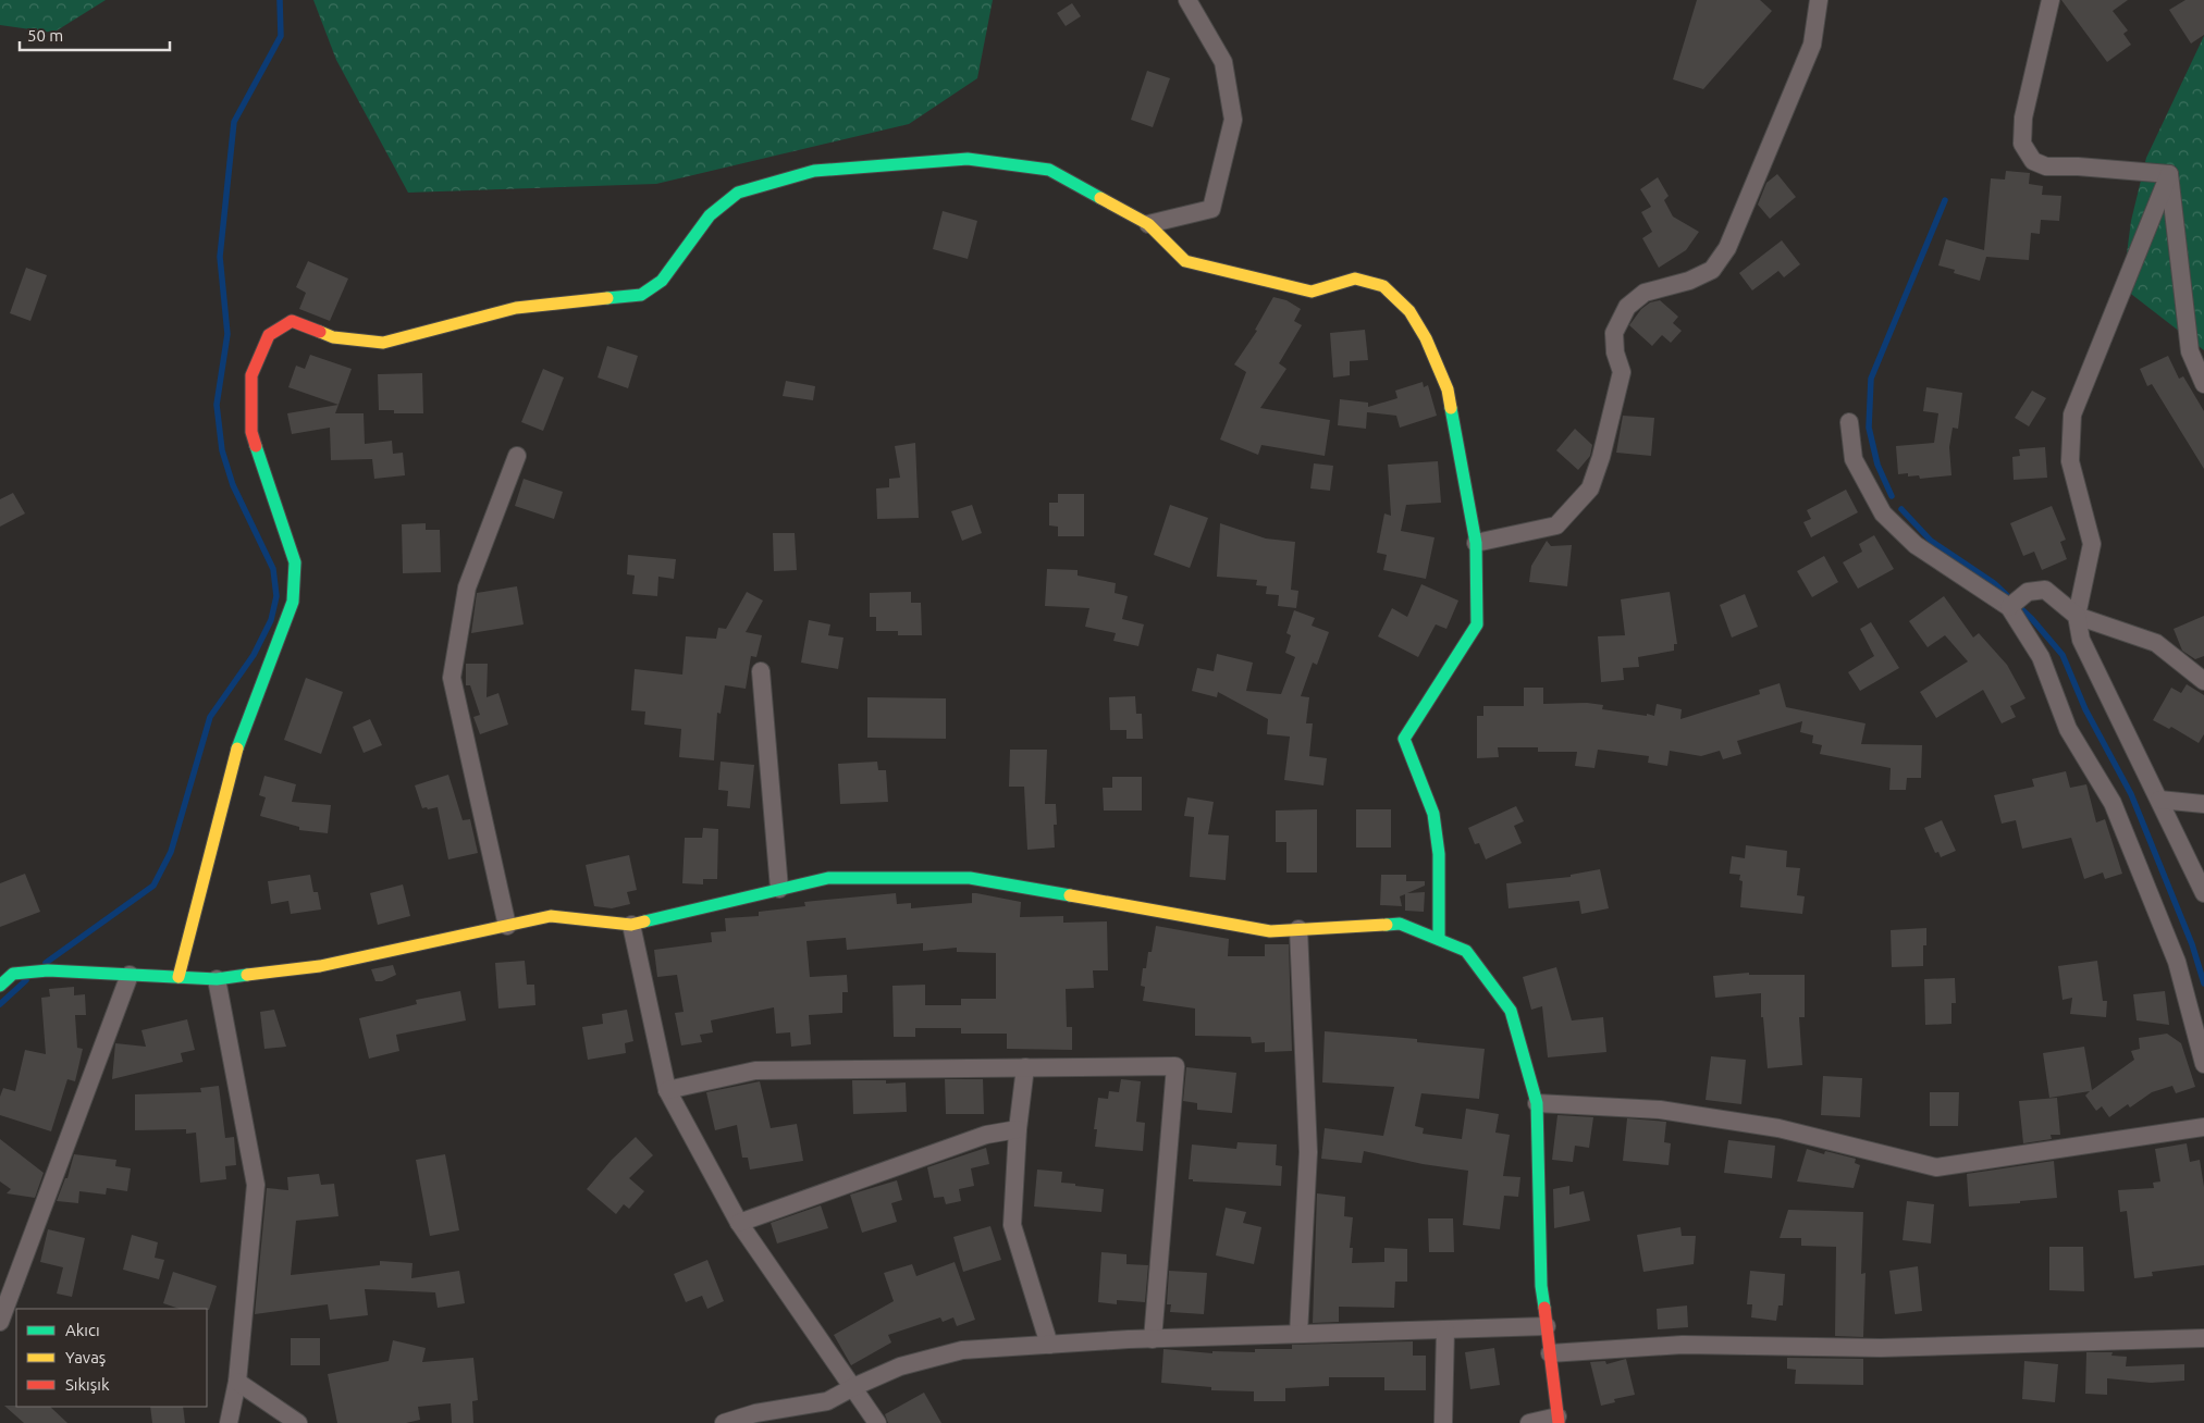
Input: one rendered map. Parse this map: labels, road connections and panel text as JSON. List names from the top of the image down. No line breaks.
{"legend":["Akıcı","Yavaş","Sıkışık"],"scale_bar":"50 m"}
